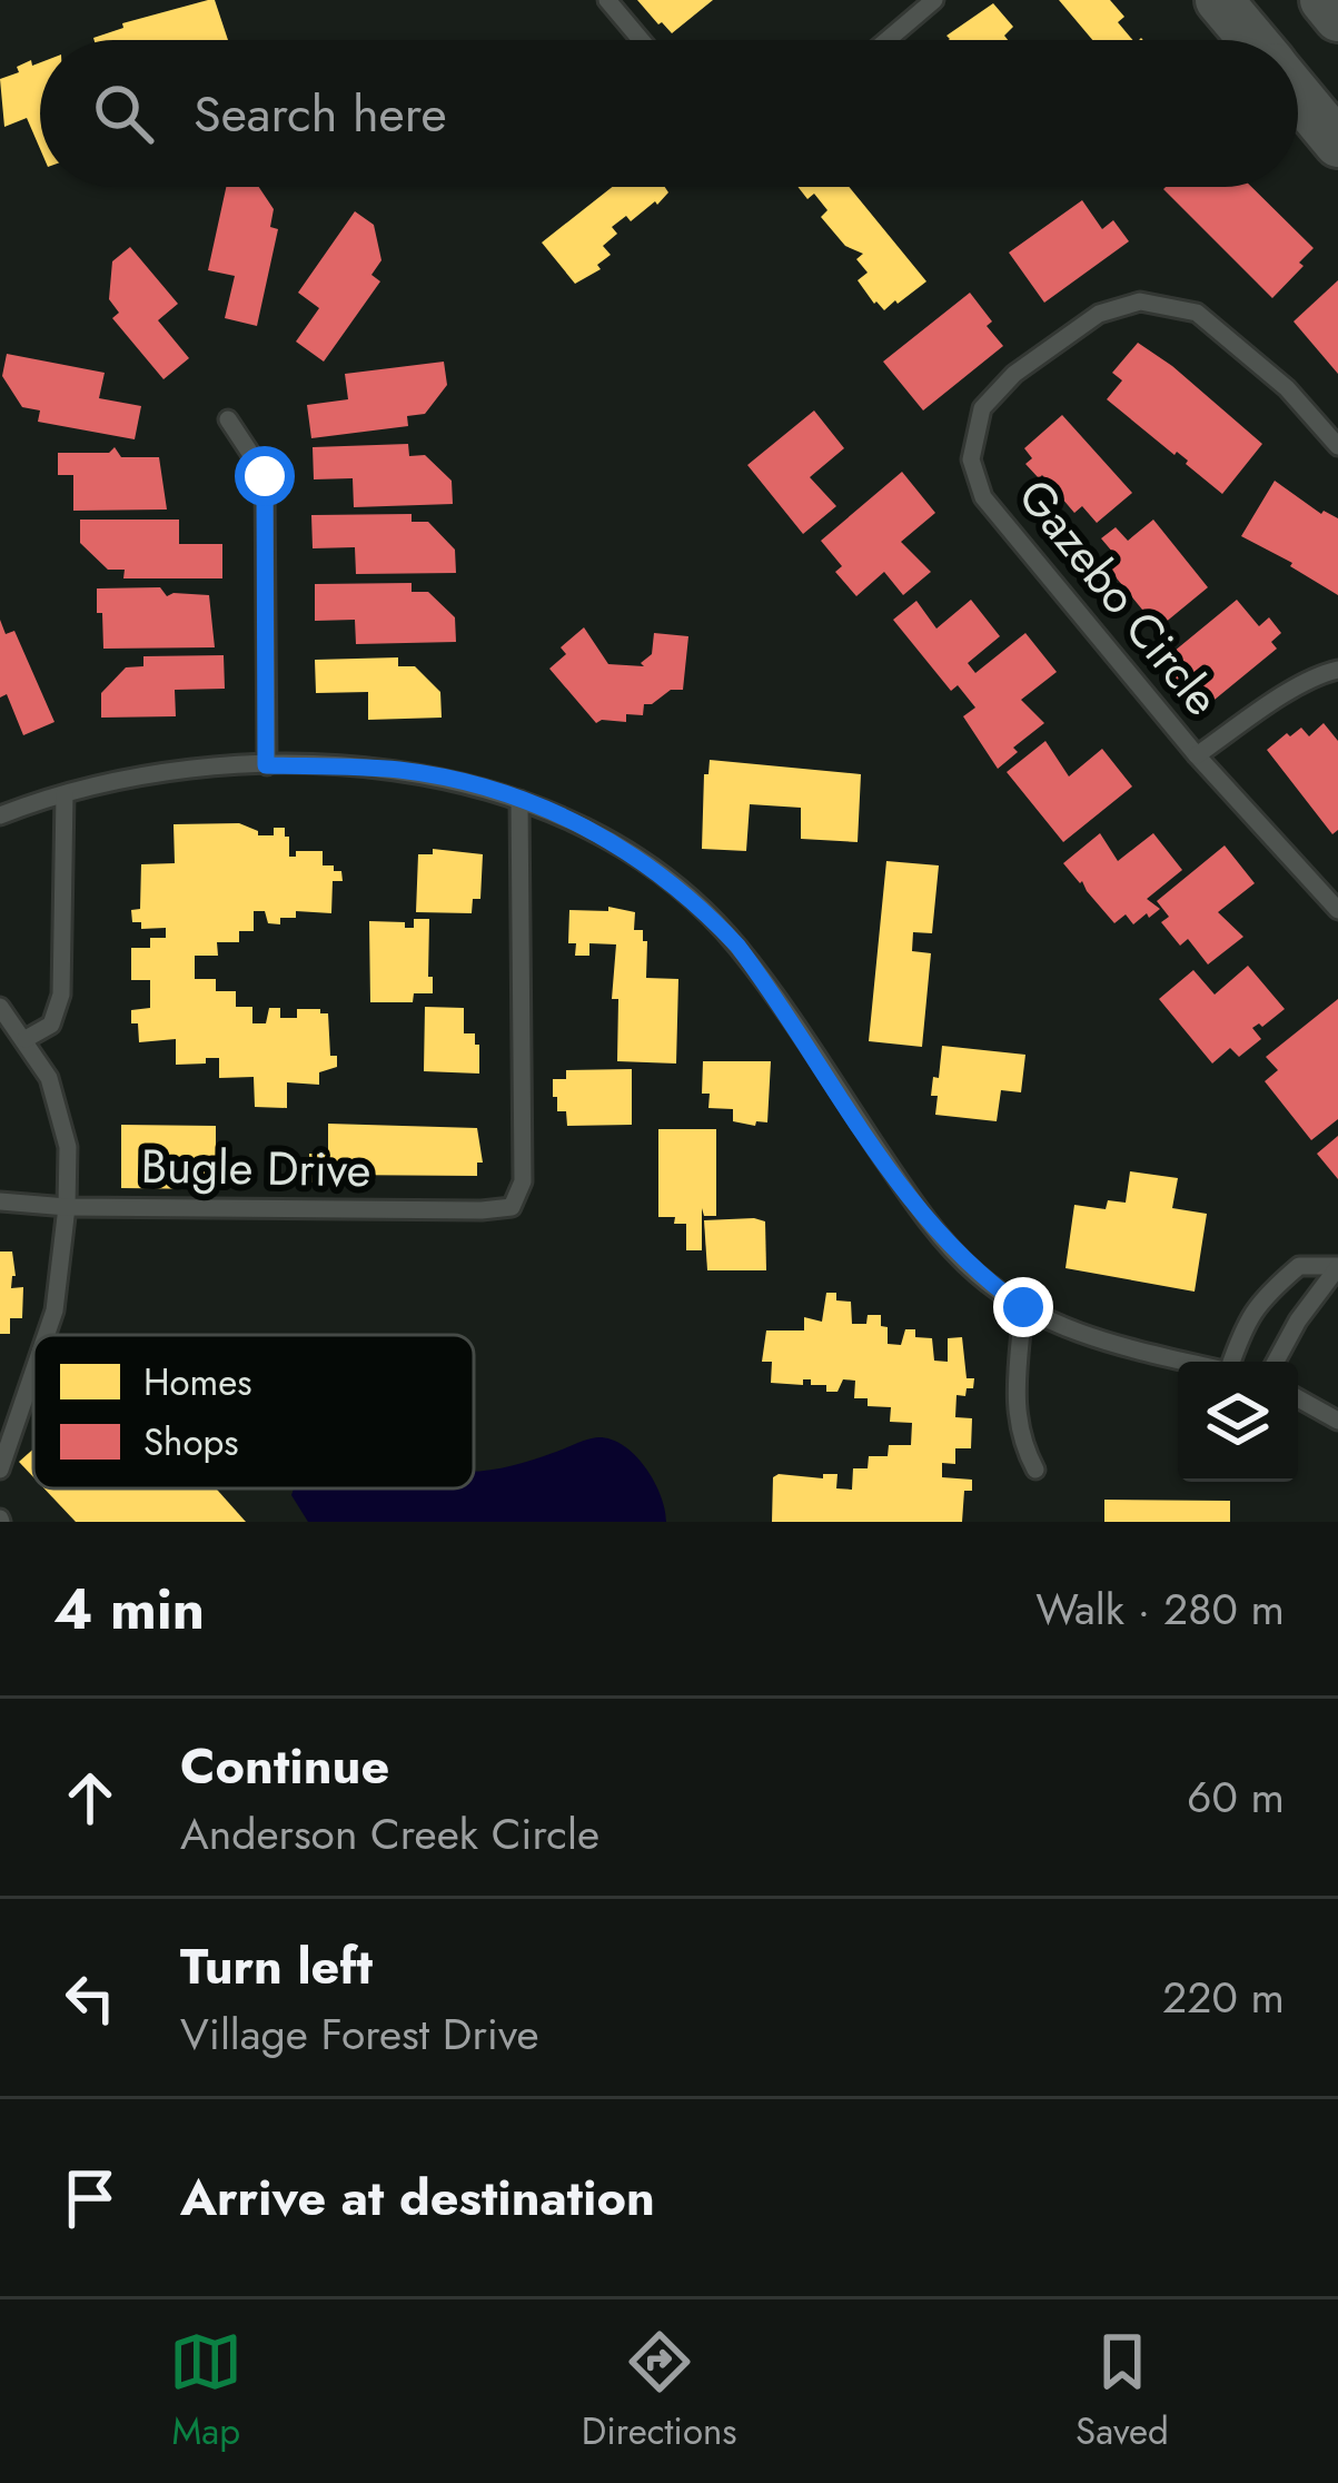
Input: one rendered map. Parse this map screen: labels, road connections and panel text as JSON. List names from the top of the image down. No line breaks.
{"streets":{"lane":["Gazebo Circle","Bugle Drive"]},"legend":["Homes","Shops"],"page":{"search":"Search here","heading":["4 min","Walk · 280 m"],"list":[["Continue","Anderson Creek Circle","60 m"],["Turn left","Village Forest Drive","220 m"],"Arrive at destination"],"nav":["Map","Directions","Saved"]}}
